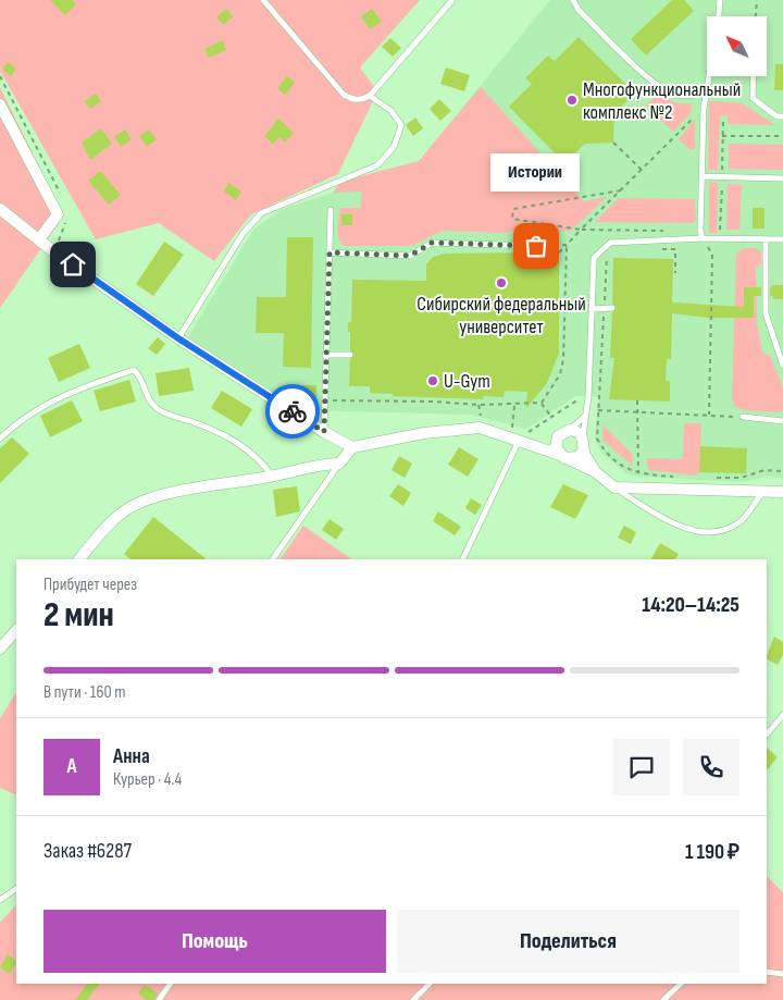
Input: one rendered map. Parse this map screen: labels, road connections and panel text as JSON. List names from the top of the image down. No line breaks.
{"places":["Многофункциональный комплекс №2","Истории","Сибирский федеральный университет","U-Gym"],"north":"top left","page":{"bubble":"Истории","heading":["2 мин","Прибудет через","14:20–14:25"],"panel":["Анна","Курьер · 4.4","Заказ #6287","1 190 ₽"],"bar":"В пути · 160 m","round":"А","buttons":["Помощь","Поделиться"]}}
